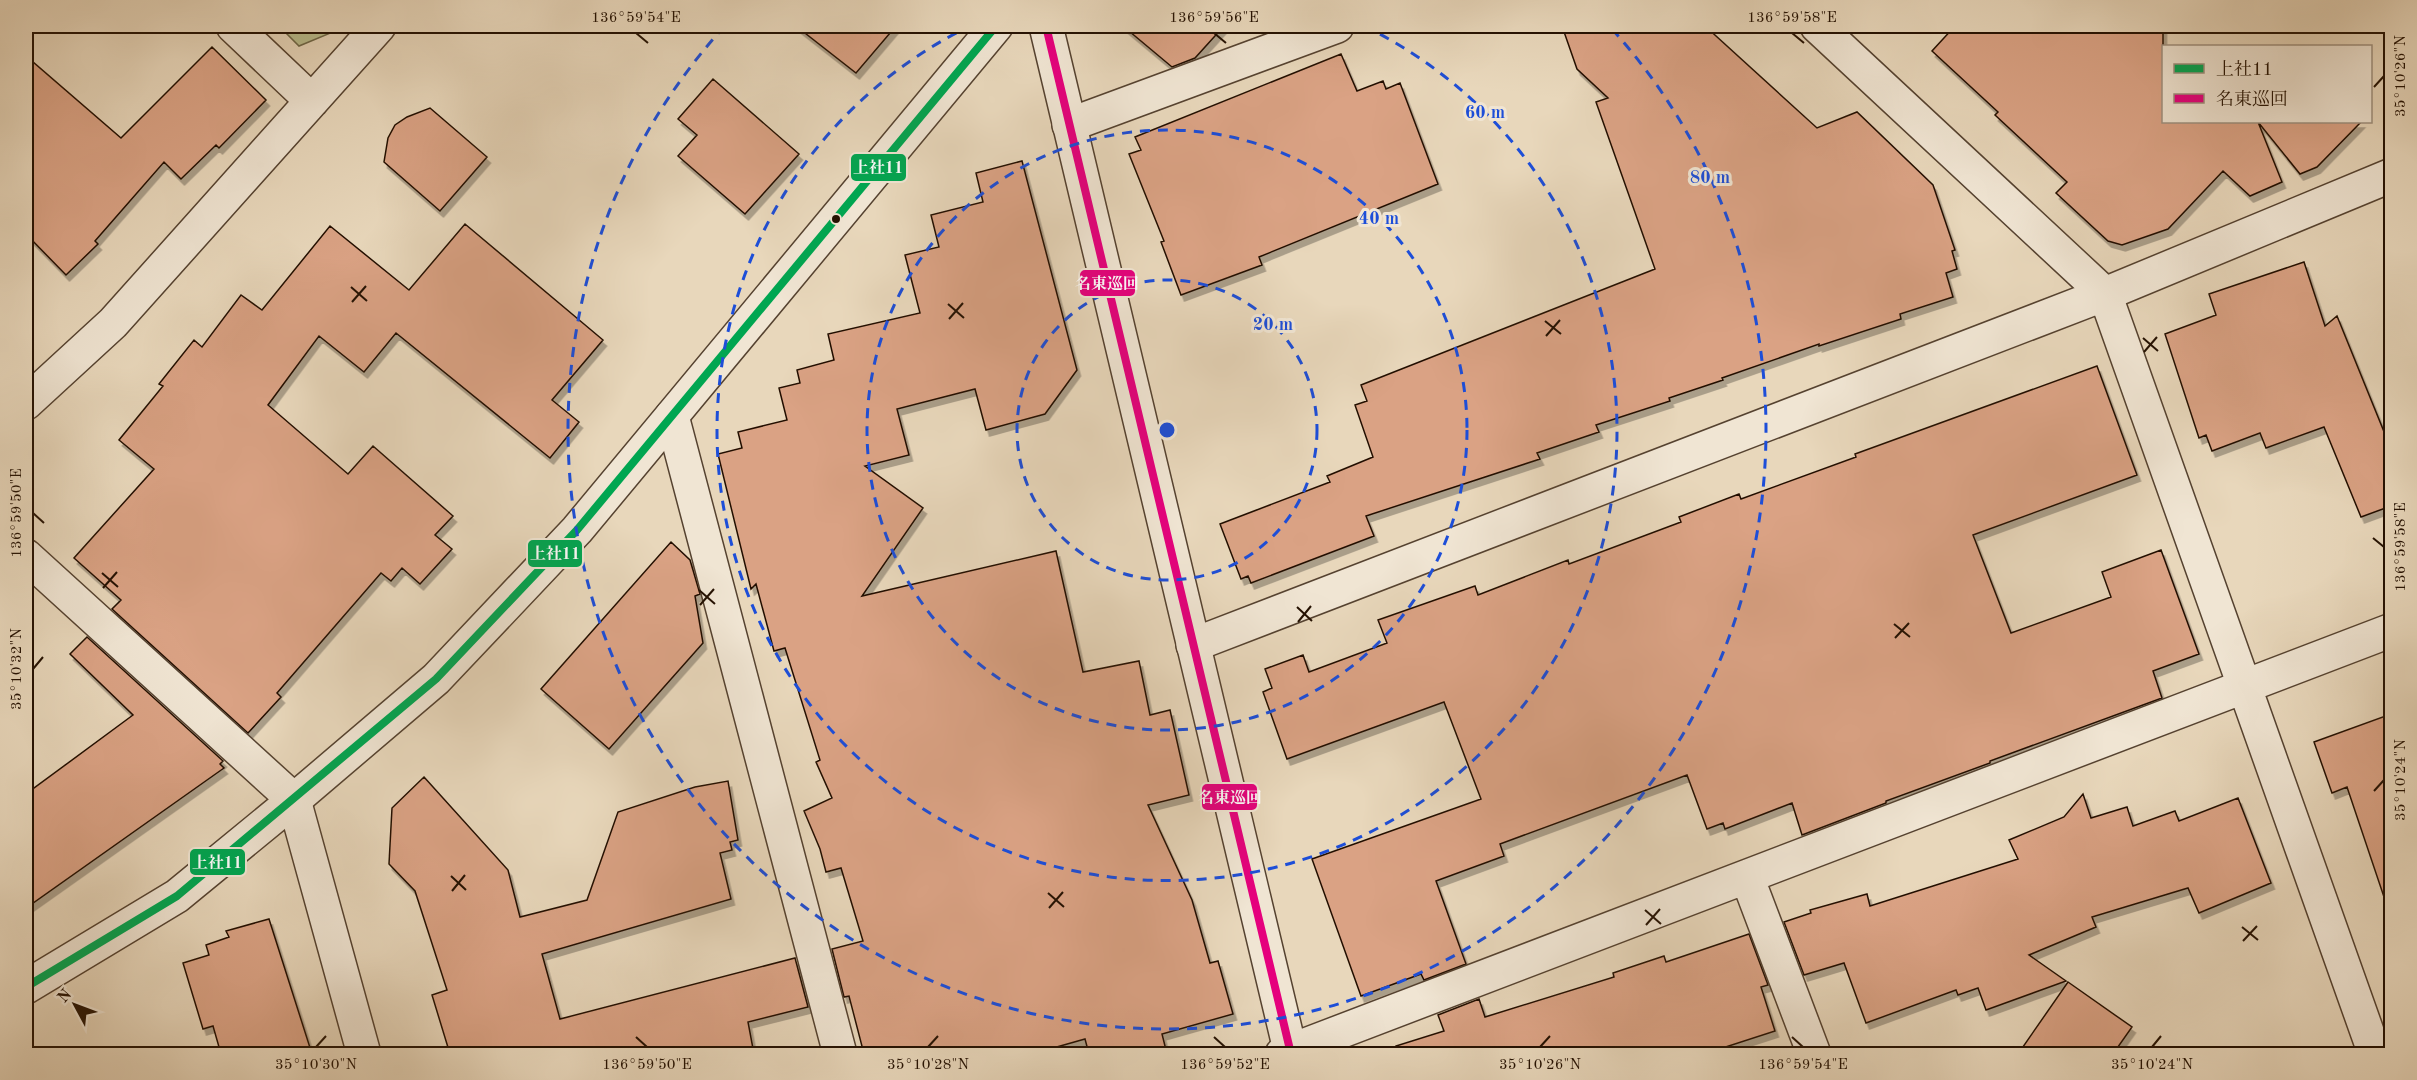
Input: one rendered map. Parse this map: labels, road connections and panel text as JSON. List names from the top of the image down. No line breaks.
{"lines":["transit line 上社11","transit line 名東巡回"],"legend":["上社11","名東巡回"],"north":"top left","coordinates":["136°59'54\"E","136°59'56\"E","136°59'58\"E","35°10'26\"N","136°59'50\"E","35°10'32\"N","35°10'24\"N","35°10'30\"N","35°10'28\"N","136°59'52\"E"],"rings":["60 m","80 m","40 m","20 m"]}
